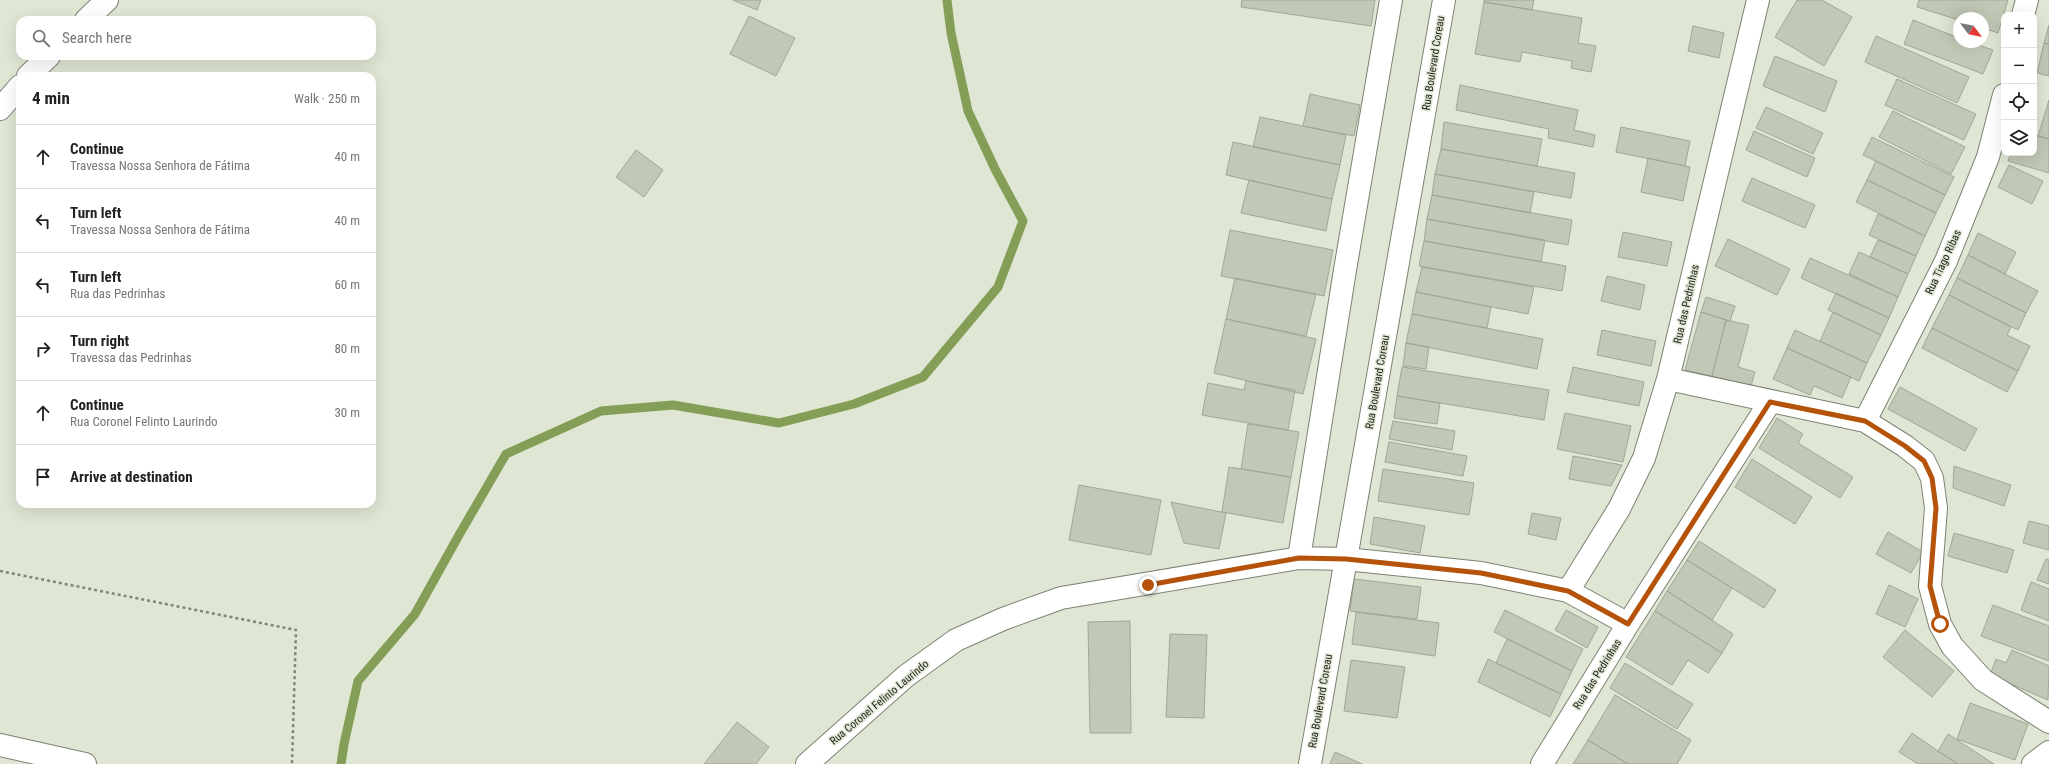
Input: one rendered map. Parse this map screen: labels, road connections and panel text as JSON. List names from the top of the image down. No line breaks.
{"streets":{"street":["Rua Boulevard Coreau","Rua Tiago Ribas","Rua das Pedrinhas","Rua Coronel Felinto Laurindo"]},"crossings":[["Rua Boulevard Coreau","Rua Coronel Felinto Laurindo"],["Rua das Pedrinhas","Rua Coronel Felinto Laurindo"]],"north":"bottom right","page":{"map_buttons":["+","−"],"search":"Search here","heading":["4 min","Walk · 250 m"],"list":[["Continue","Travessa Nossa Senhora de Fátima","40 m"],["Turn left","Travessa Nossa Senhora de Fátima","40 m"],["Turn left","Rua das Pedrinhas","60 m"],["Turn right","Travessa das Pedrinhas","80 m"],["Continue","Rua Coronel Felinto Laurindo","30 m"],"Arrive at destination"]}}
